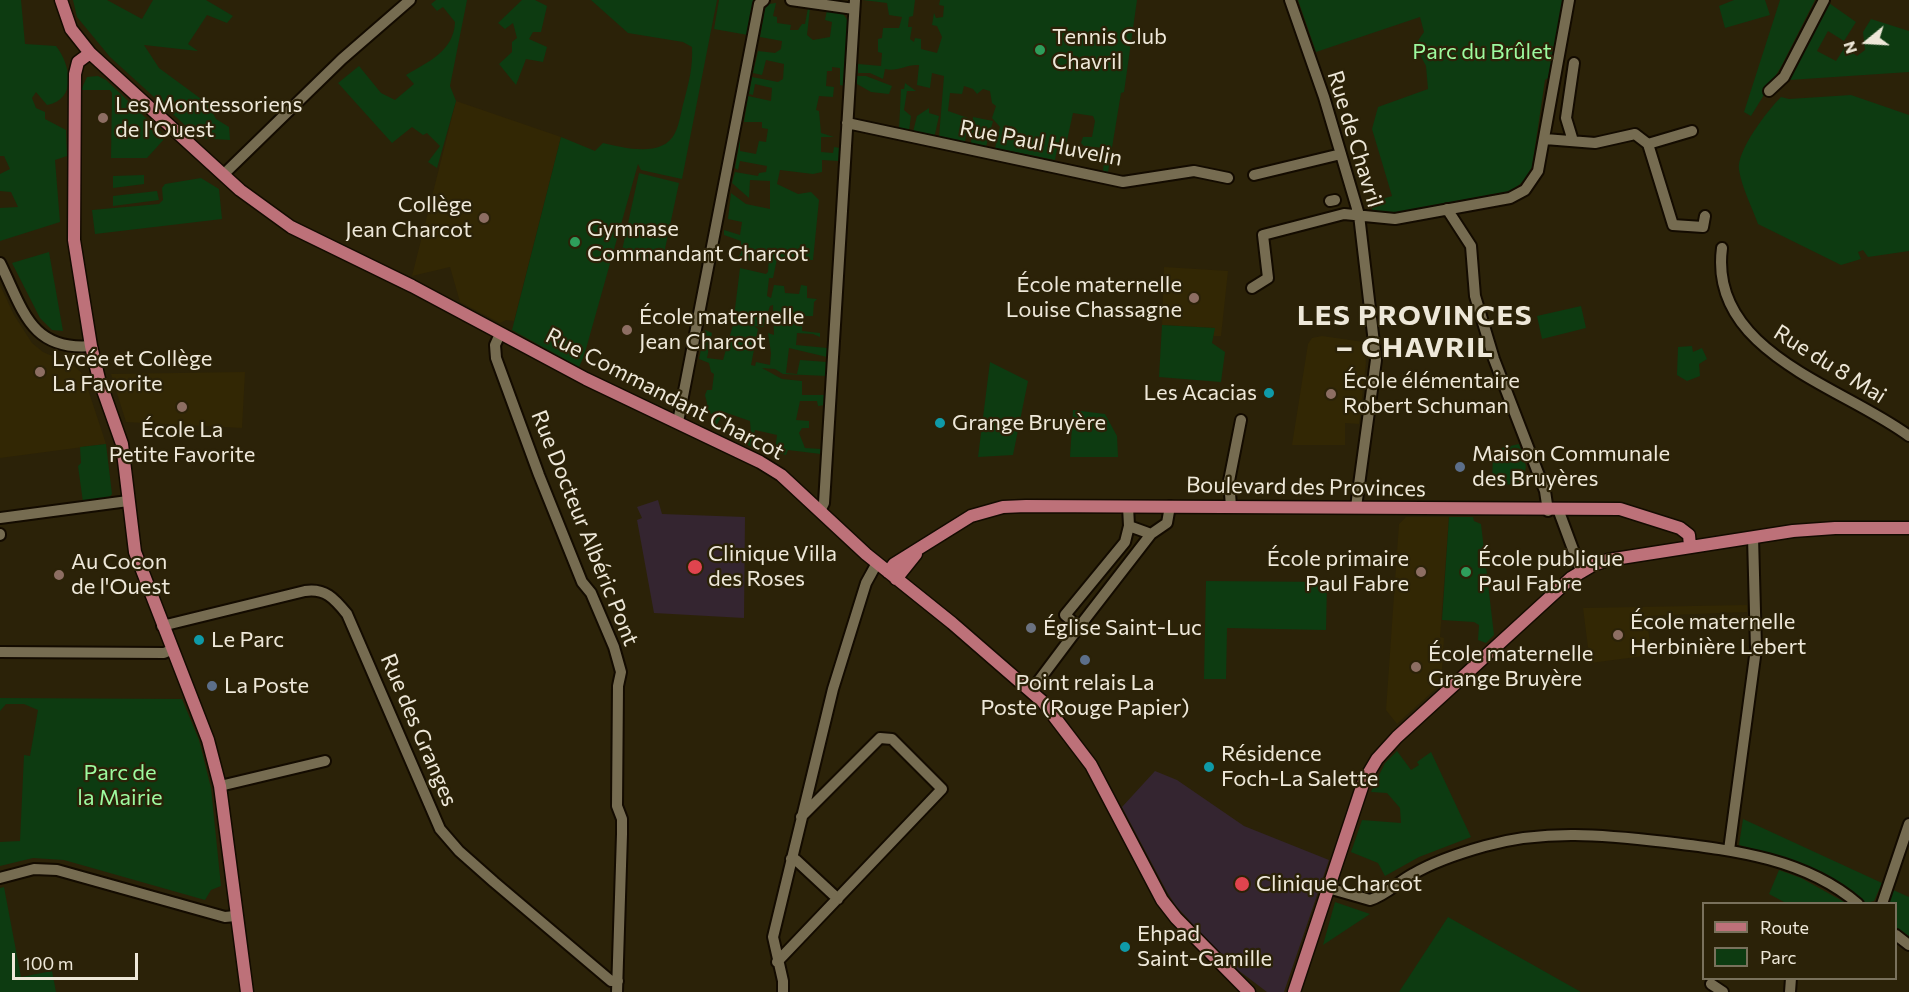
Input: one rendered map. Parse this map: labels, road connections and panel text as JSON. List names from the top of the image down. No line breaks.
{"streets":{"main road":["Rue Commandant Charcot","Boulevard des Provinces"],"street":["Rue de Chavril","Rue Paul Huvelin","Rue du 8 Mai","Rue Docteur Albéric Pont","Rue des Granges"]},"crossings":[["Rue de Chavril","Boulevard des Provinces"],["Rue Commandant Charcot","Boulevard des Provinces"],["Rue Commandant Charcot","Rue Docteur Albéric Pont"],["Rue Docteur Albéric Pont","Rue des Granges"]],"districts":["LES PROVINCES – CHAVRIL"],"parks":["Parc du Brûlet","Parc de la Mairie"],"places":["Tennis Club Chavril","Les Montessoriens de l'Ouest","Collège Jean Charcot","Gymnase Commandant Charcot","École maternelle Louise Chassagne","École maternelle Jean Charcot","Lycée et Collège La Favorite","Les Acacias","École élémentaire Robert Schuman","École La Petite Favorite","Grange Bruyère","Maison Communale des Bruyères","Clinique Villa des Roses","École primaire Paul Fabre","École publique Paul Fabre","Au Cocon de l'Ouest","Église Saint-Luc","École maternelle Herbinière Lebert","Le Parc","Point relais La Poste (Rouge Papier)","École maternelle Grange Bruyère","La Poste","Résidence Foch-La Salette","Clinique Charcot","Ehpad Saint-Camille"],"legend":["Route","Parc"],"scale_bar":"100 m","north":"left"}
